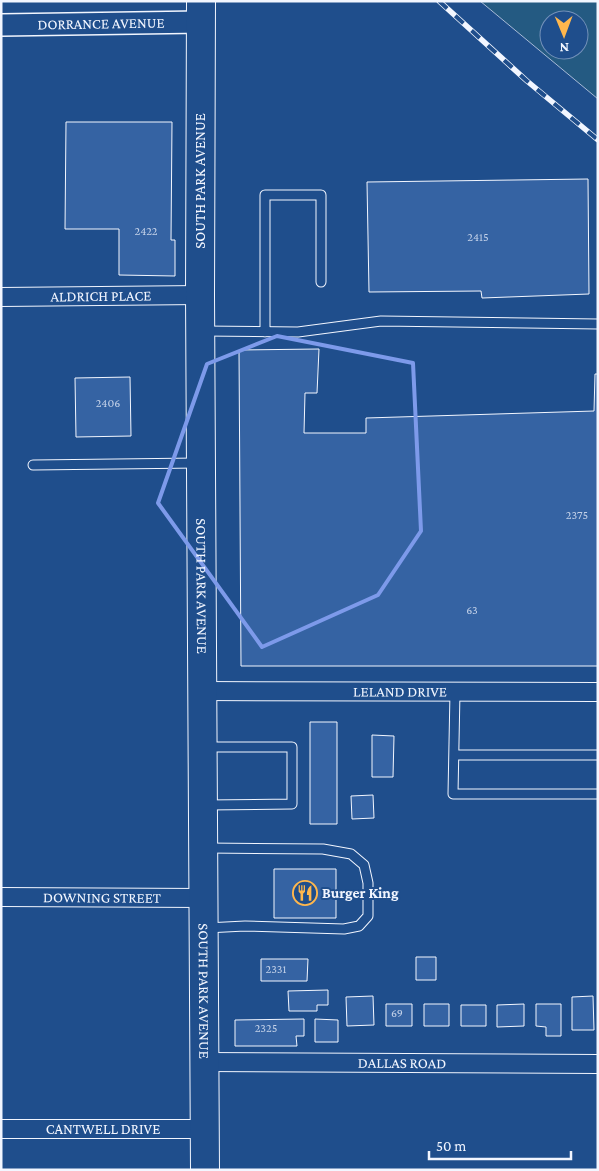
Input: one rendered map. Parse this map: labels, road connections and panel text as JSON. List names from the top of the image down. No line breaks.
{"streets":{"main road":["SOUTH PARK AVENUE"],"street":["DORRANCE AVENUE","ALDRICH PLACE","LELAND DRIVE","DOWNING STREET","DALLAS ROAD","CANTWELL DRIVE"]},"crossings":[["DORRANCE AVENUE","SOUTH PARK AVENUE"],["SOUTH PARK AVENUE","ALDRICH PLACE"],["SOUTH PARK AVENUE","LELAND DRIVE"],["SOUTH PARK AVENUE","DOWNING STREET"],["SOUTH PARK AVENUE","DALLAS ROAD"],["SOUTH PARK AVENUE","CANTWELL DRIVE"]],"places":{"restaurant":["Burger King"]},"house_numbers":["2422","2415","2406","2375","63","2331","69","2325"],"scale_bar":"50 m","north":"bottom"}
